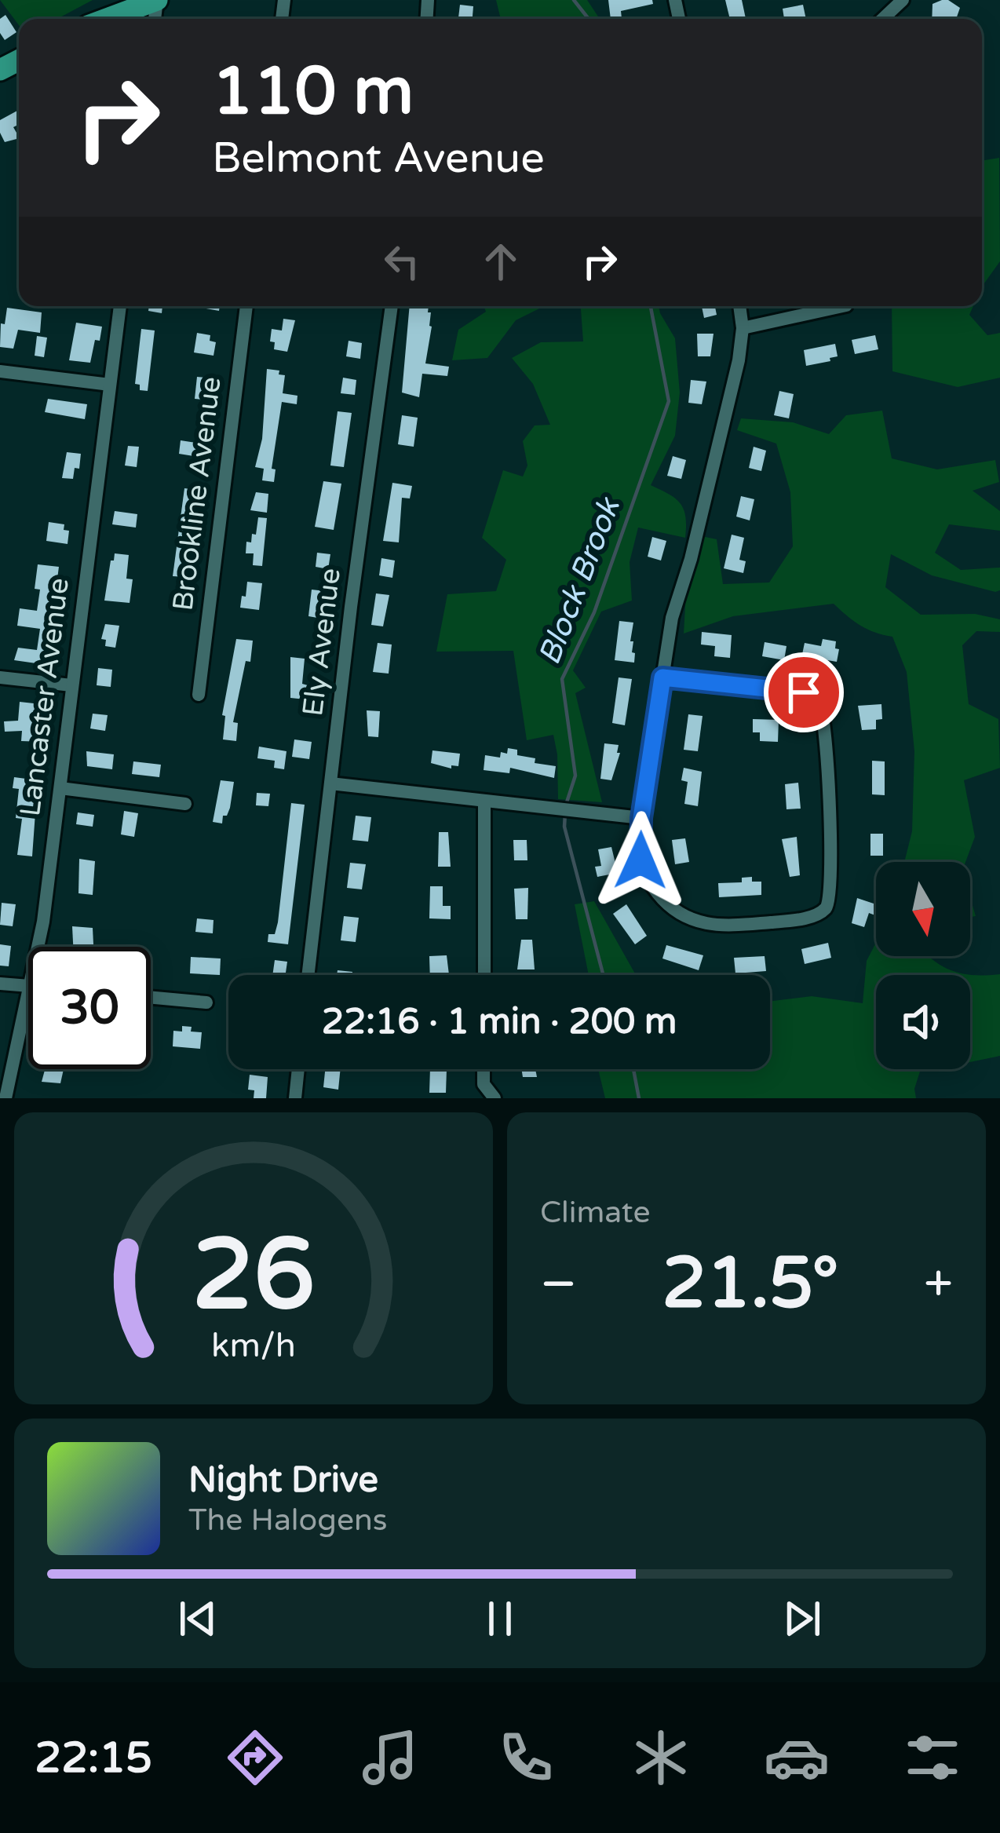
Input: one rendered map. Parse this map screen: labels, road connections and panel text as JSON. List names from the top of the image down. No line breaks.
{"streets":{"street":["Brookline Avenue","Ely Avenue","Lancaster Avenue"]},"water":["Block Brook"],"north":"bottom","page":{"turn":["110 m","Belmont Avenue"],"limit":"30","trip":"22:16 · 1 min · 200 m","tile":"Climate","heat":["−","21.5°","+"],"song":["Night Drive","The Halogens"],"tabs":"22:15","gauge":["26","km/h"]}}
